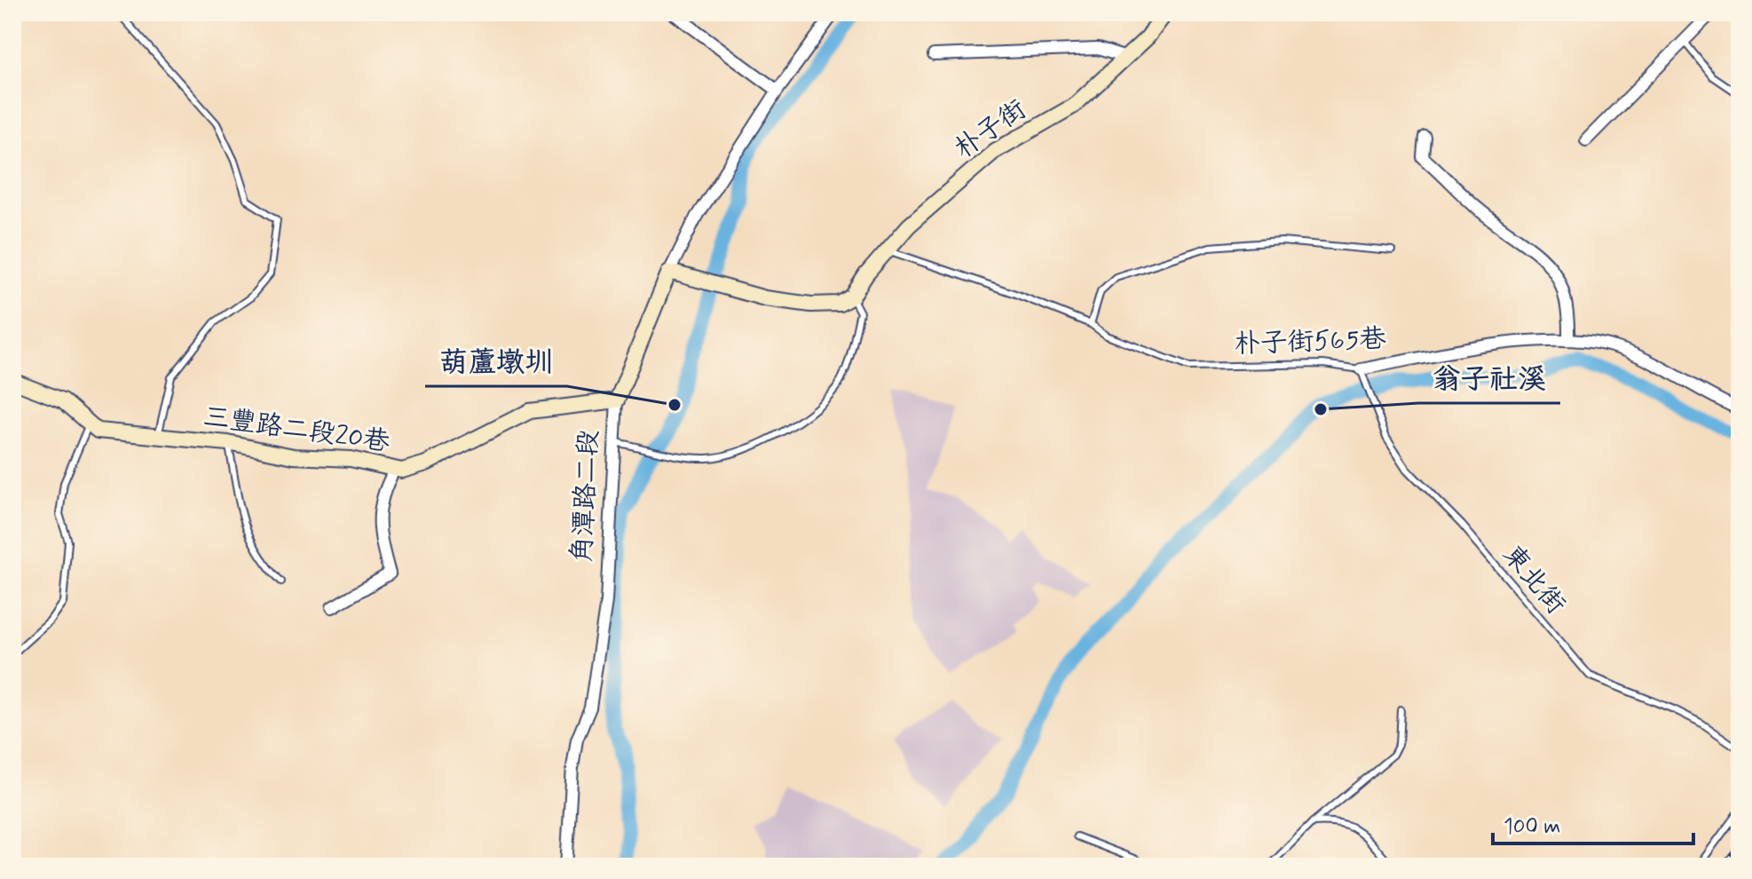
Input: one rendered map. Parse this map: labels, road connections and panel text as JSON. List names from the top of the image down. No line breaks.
{"streets":{"street":["朴子街","朴子街565巷","三豐路二段20巷","角潭路二段"],"lane":["東北街"]},"crossings":[["朴子街","朴子街565巷"],["朴子街565巷","東北街"],["三豐路二段20巷","角潭路二段"]],"places":["葫蘆墩圳","翁子社溪"],"scale_bar":"100 m"}
